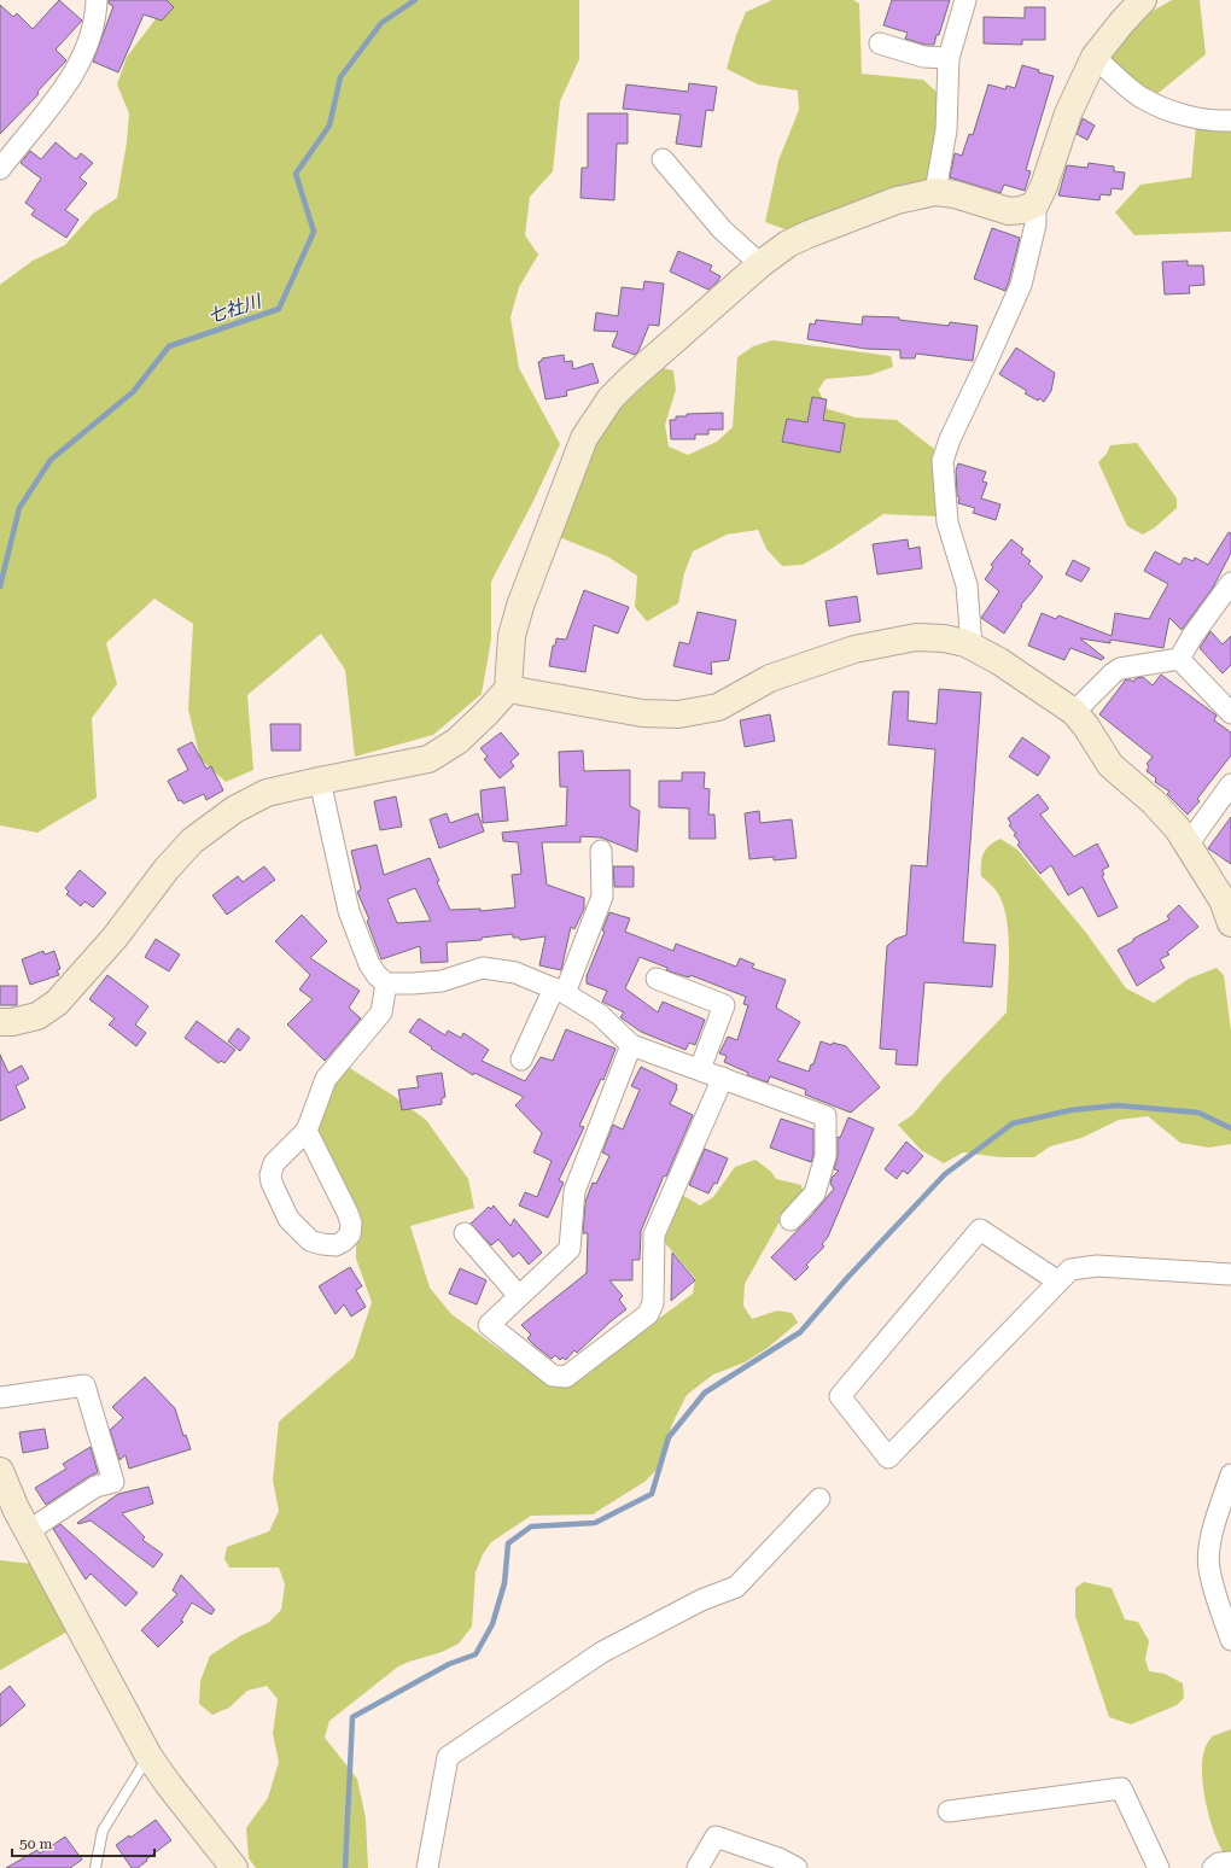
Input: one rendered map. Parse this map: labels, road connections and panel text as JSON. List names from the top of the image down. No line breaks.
{"water":["七社川"],"scale_bar":"50 m"}
